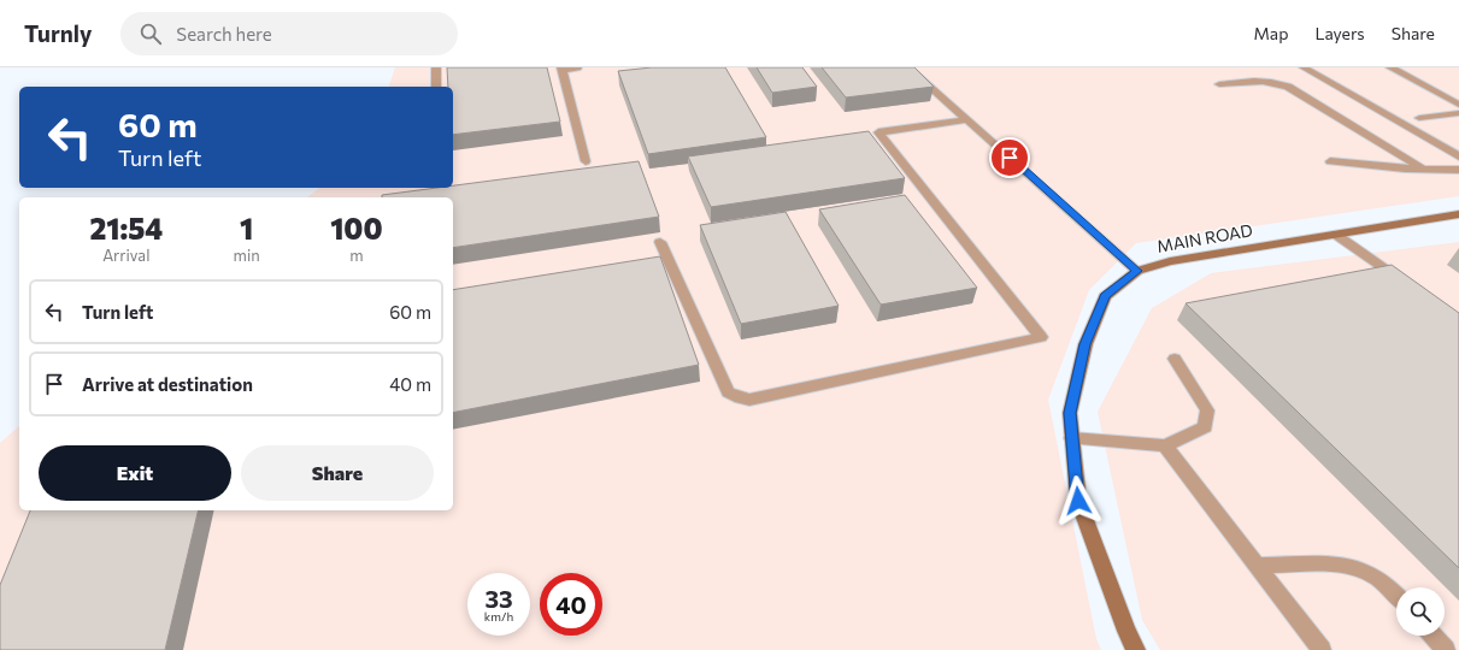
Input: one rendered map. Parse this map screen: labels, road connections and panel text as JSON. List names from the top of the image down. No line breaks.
{"streets":{"street":["MAIN ROAD"]},"page":{"header":"Turnly","search":"Search here","nav":["Map","Layers","Share"],"turn":["60 m","Turn left"],"eta":["21:54","Arrival","1","min","100","m"],"list":[{"name":"Turn left","value":"60 m"},{"name":"Arrive at destination","value":"40 m"}],"buttons":["Exit","Share"],"speed":"33 km/h","limit":"40"}}
